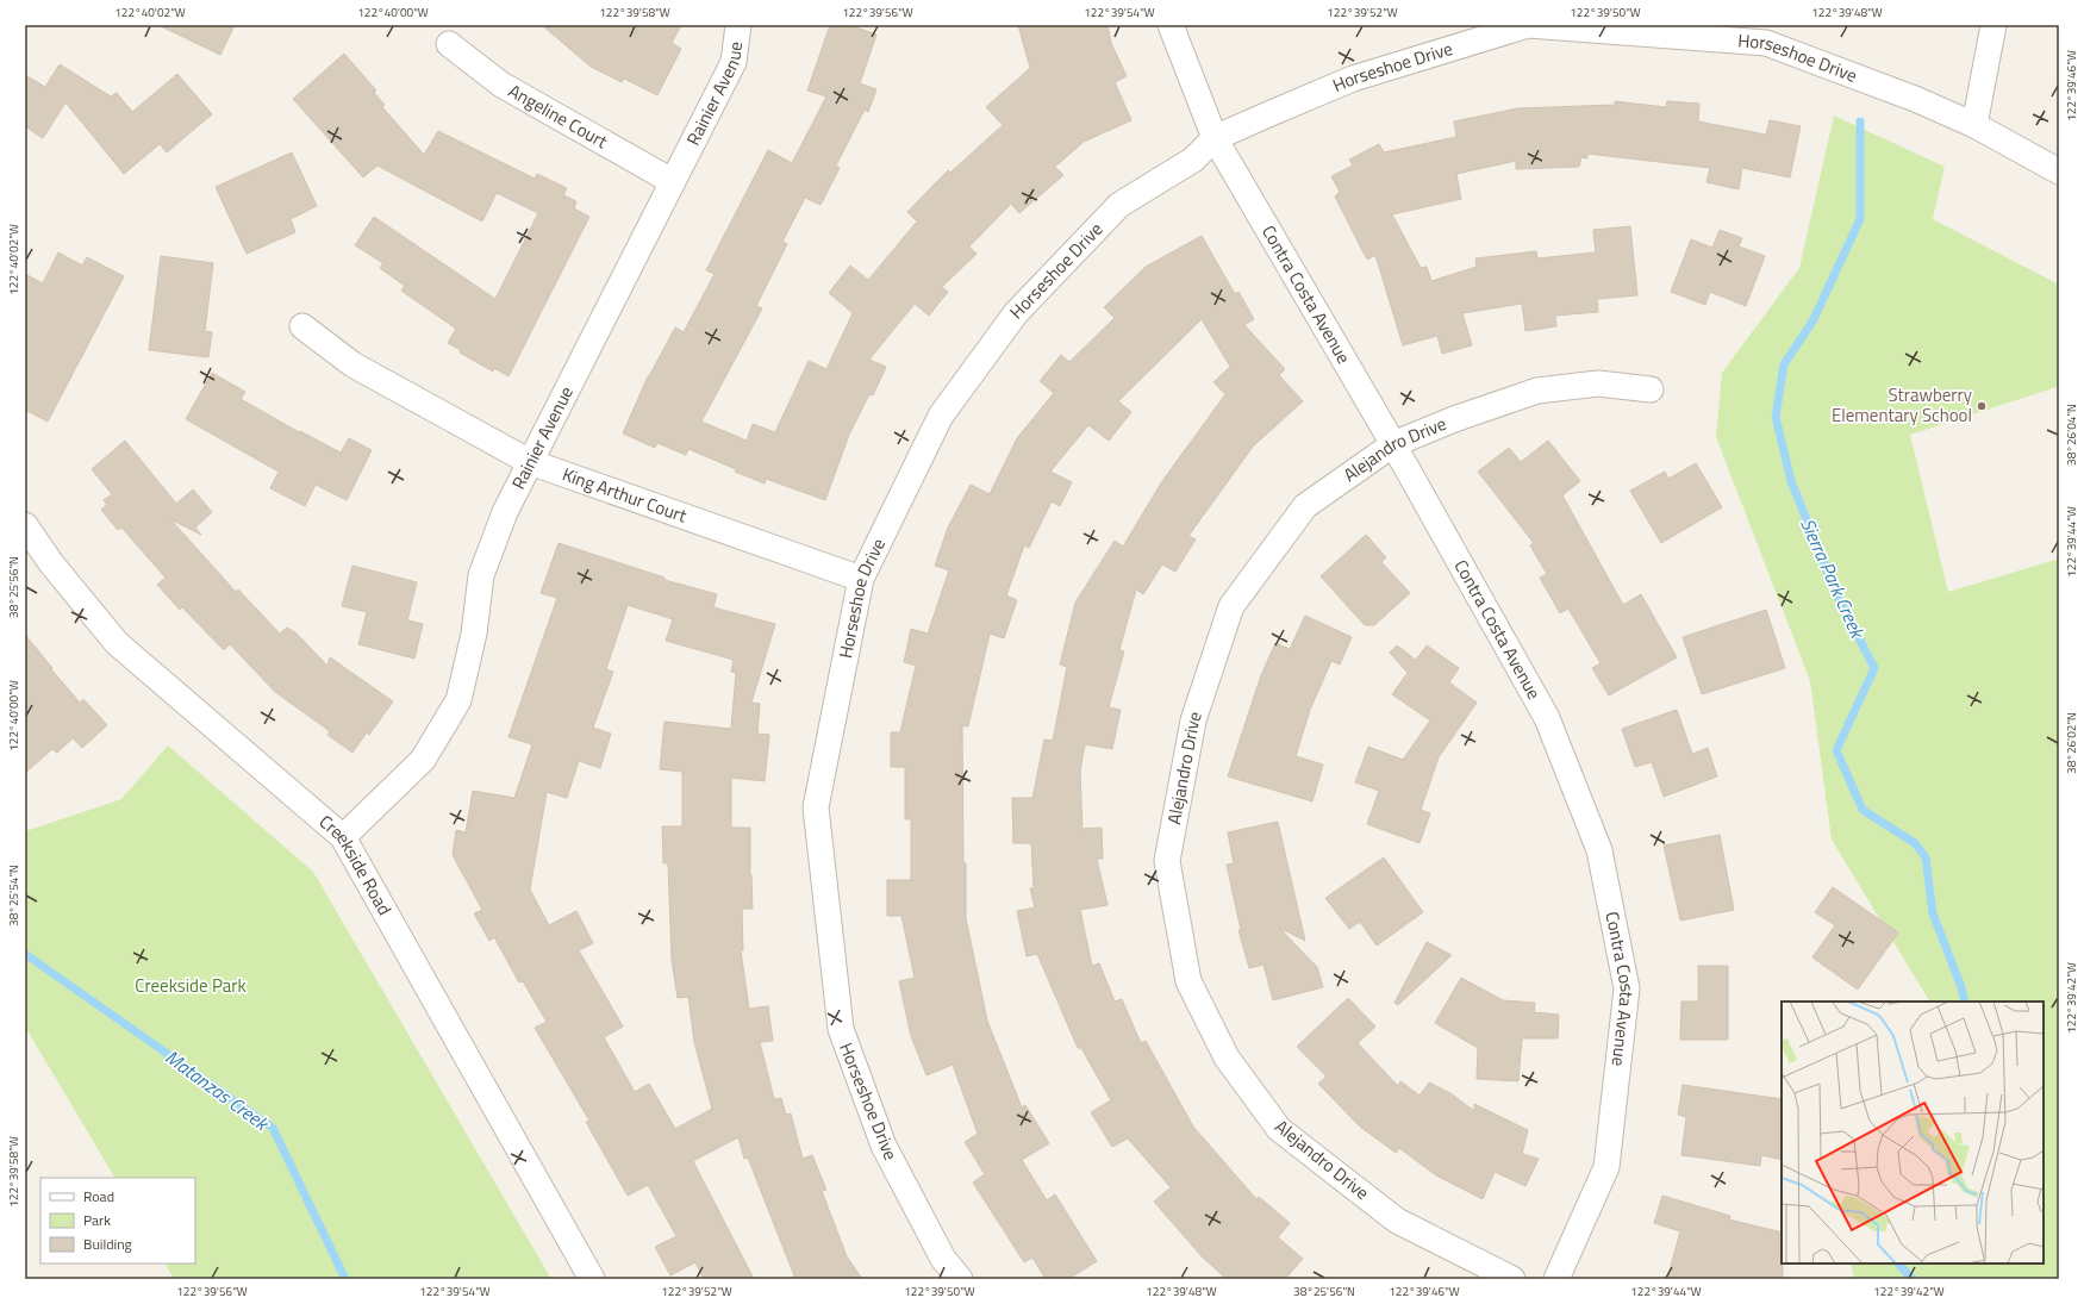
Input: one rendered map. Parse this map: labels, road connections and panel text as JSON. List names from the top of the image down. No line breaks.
{"streets":{"street":["Horseshoe Drive","Rainier Avenue","Angeline Court","Contra Costa Avenue","Alejandro Drive","King Arthur Court","Creekside Road"]},"crossings":[["Horseshoe Drive","Contra Costa Avenue"],["Horseshoe Drive","King Arthur Court"],["Rainier Avenue","Angeline Court"],["Rainier Avenue","King Arthur Court"],["Rainier Avenue","Creekside Road"],["Contra Costa Avenue","Alejandro Drive"]],"water":["Sierra Park Creek","Matanzas Creek"],"parks":["Creekside Park"],"places":["Strawberry Elementary School"],"legend":["Road","Park","Building"],"coordinates":["122°40'02\"W","122°40'00\"W","122°39'58\"W","122°39'56\"W","122°39'54\"W","122°39'52\"W","122°39'50\"W","122°39'48\"W","122°39'46\"W","38°26'04\"N","122°39'44\"W","38°25'56\"N","38°26'02\"N","38°25'54\"N","122°39'42\"W"]}
